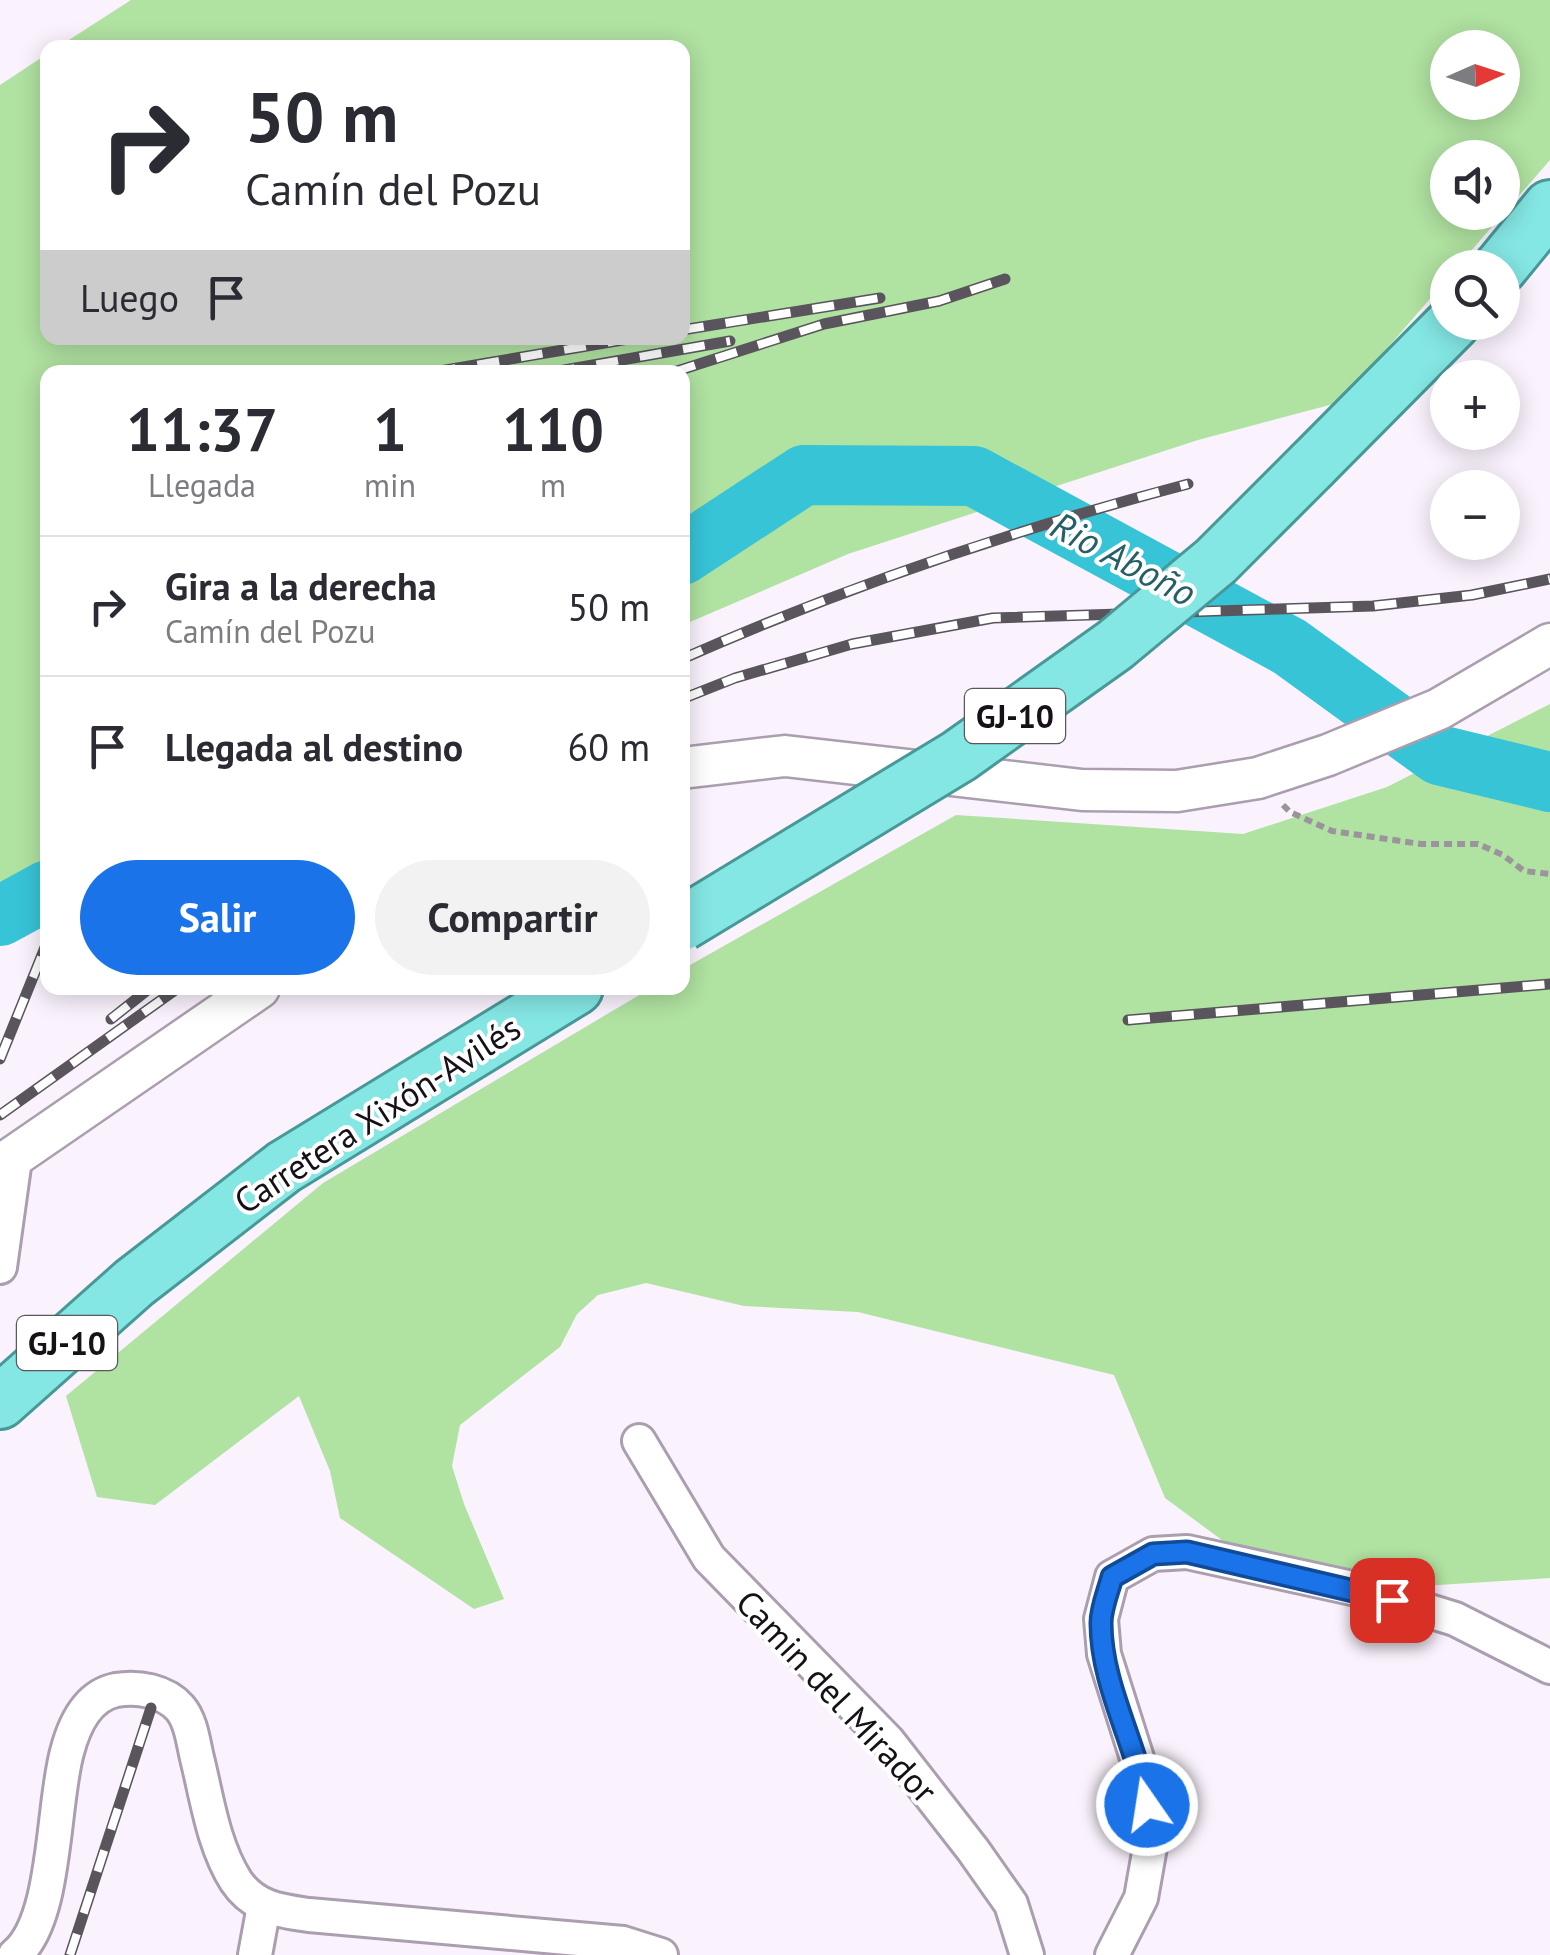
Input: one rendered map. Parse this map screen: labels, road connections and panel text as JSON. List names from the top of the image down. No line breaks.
{"streets":{"highway":["GJ-10","Carretera Xixón-Avilés"],"street":["Camin del Mirador"]},"water":["Rio Aboño"],"north":"right","page":{"map_buttons":["+","−"],"turn":["50 m","Camín del Pozu"],"then":"Luego","eta":["11:37","Llegada","1","min","110","m"],"list":[{"name":"Gira a la derecha","note":"Camín del Pozu","value":"50 m"},{"name":"Llegada al destino","value":"60 m"}],"buttons":["Salir","Compartir"]}}
